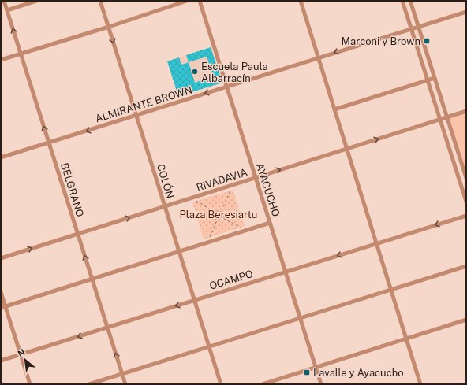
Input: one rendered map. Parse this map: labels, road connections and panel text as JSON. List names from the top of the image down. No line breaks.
{"streets":{"street":["ALMIRANTE BROWN","RIVADAVIA","COLÓN","BELGRANO","AYACUCHO","OCAMPO"]},"crossings":[["ALMIRANTE BROWN","COLÓN"],["ALMIRANTE BROWN","BELGRANO"],["ALMIRANTE BROWN","AYACUCHO"],["RIVADAVIA","COLÓN"],["RIVADAVIA","BELGRANO"],["RIVADAVIA","AYACUCHO"],["COLÓN","OCAMPO"],["BELGRANO","OCAMPO"],["AYACUCHO","OCAMPO"]],"one_way":["ALMIRANTE BROWN","RIVADAVIA","BELGRANO","OCAMPO"],"parks":["Plaza Beresiartu"],"places":{"transit":["Marconi y Brown","Lavalle y Ayacucho"],"other":["Escuela Paula Albarracín"]},"north":"top left"}
